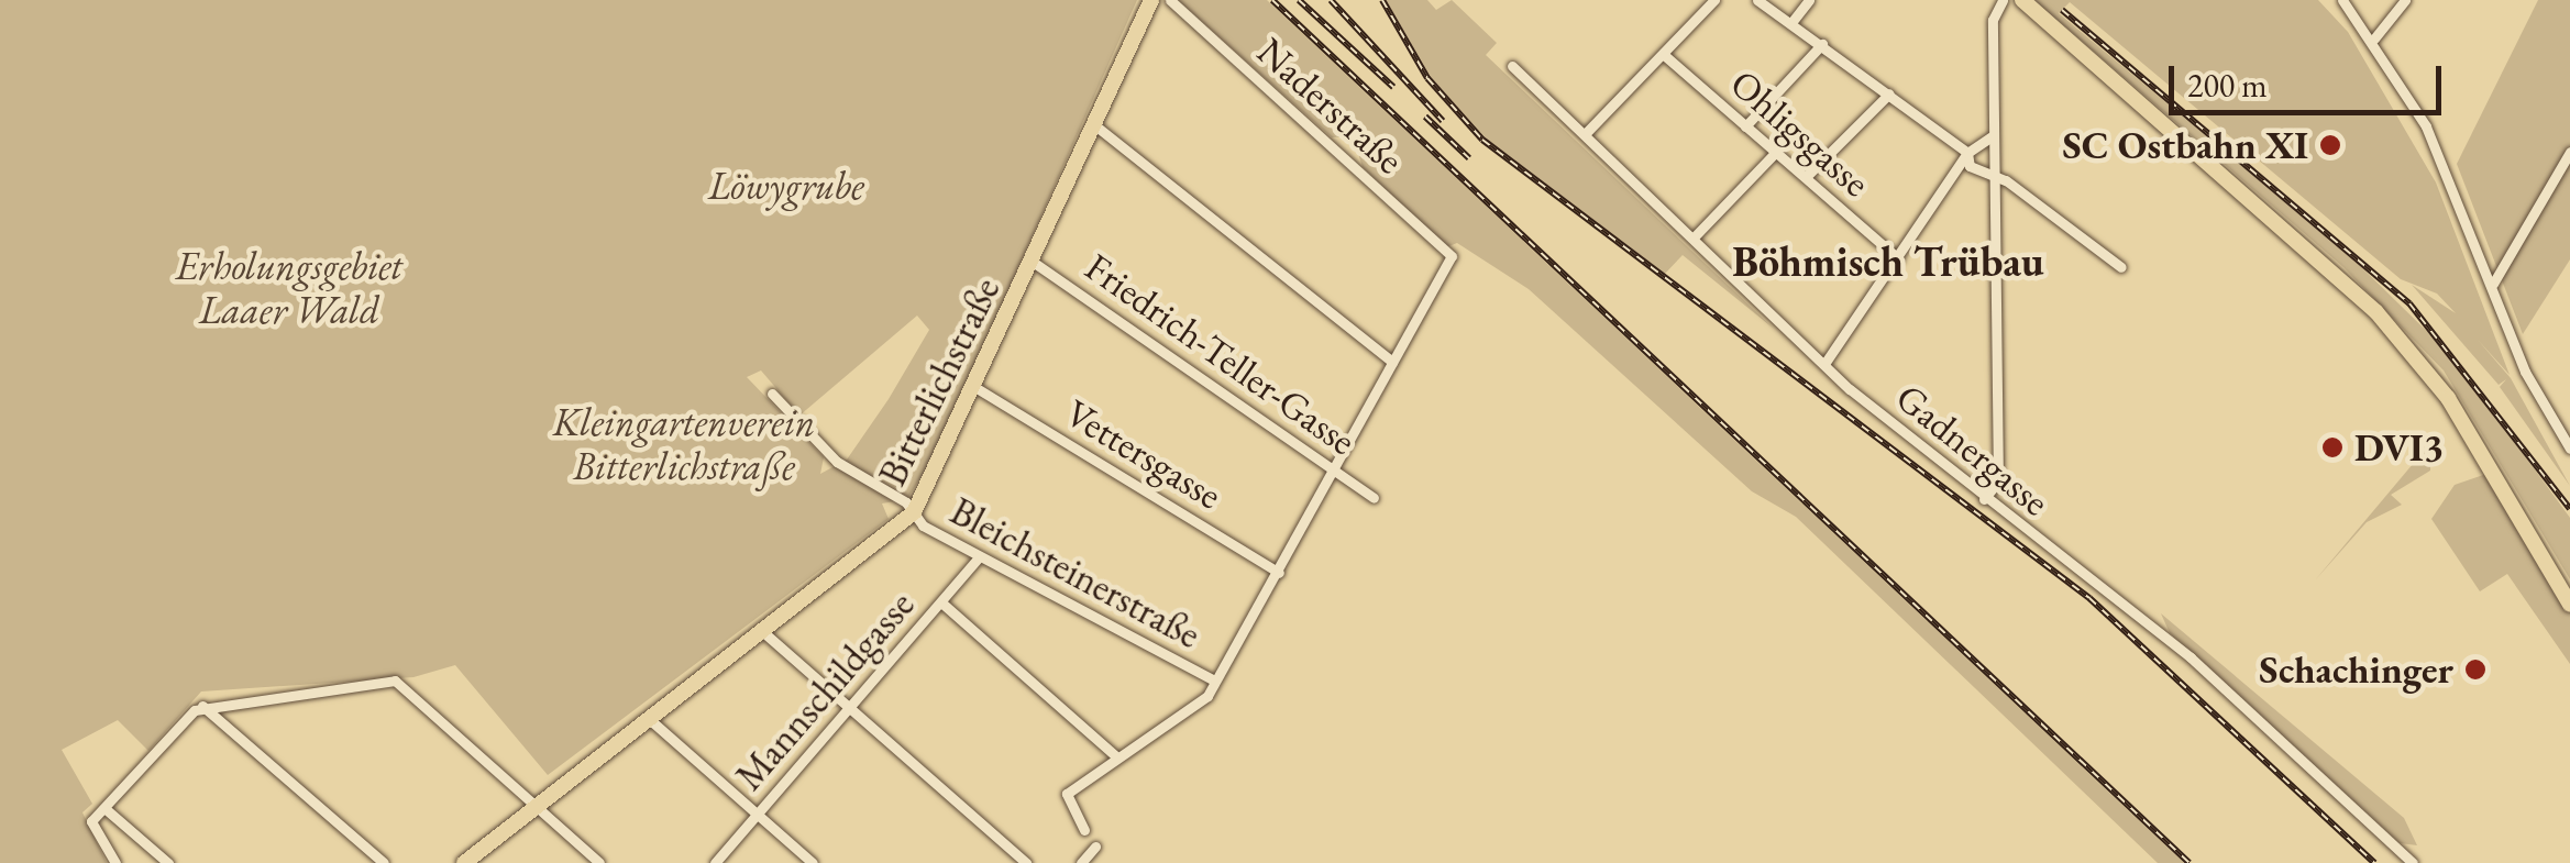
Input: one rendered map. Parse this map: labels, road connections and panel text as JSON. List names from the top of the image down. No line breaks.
{"streets":{"main road":["Bitterlichstraße"],"street":["Naderstraße","Ohligsgasse","Friedrich-Teller-Gasse","Gadnergasse","Vettersgasse","Bleichsteinerstraße","Mannschildgasse"]},"crossings":[["Friedrich-Teller-Gasse","Bitterlichstraße"],["Bitterlichstraße","Vettersgasse"],["Bitterlichstraße","Bleichsteinerstraße"],["Bleichsteinerstraße","Mannschildgasse"]],"districts":["Böhmisch Trübau"],"parks":["Löwygrube","Erholungsgebiet Laaer Wald","Kleingartenverein Bitterlichstraße"],"places":["SC Ostbahn XI","DVI3","Schachinger"],"scale_bar":"200 m"}
